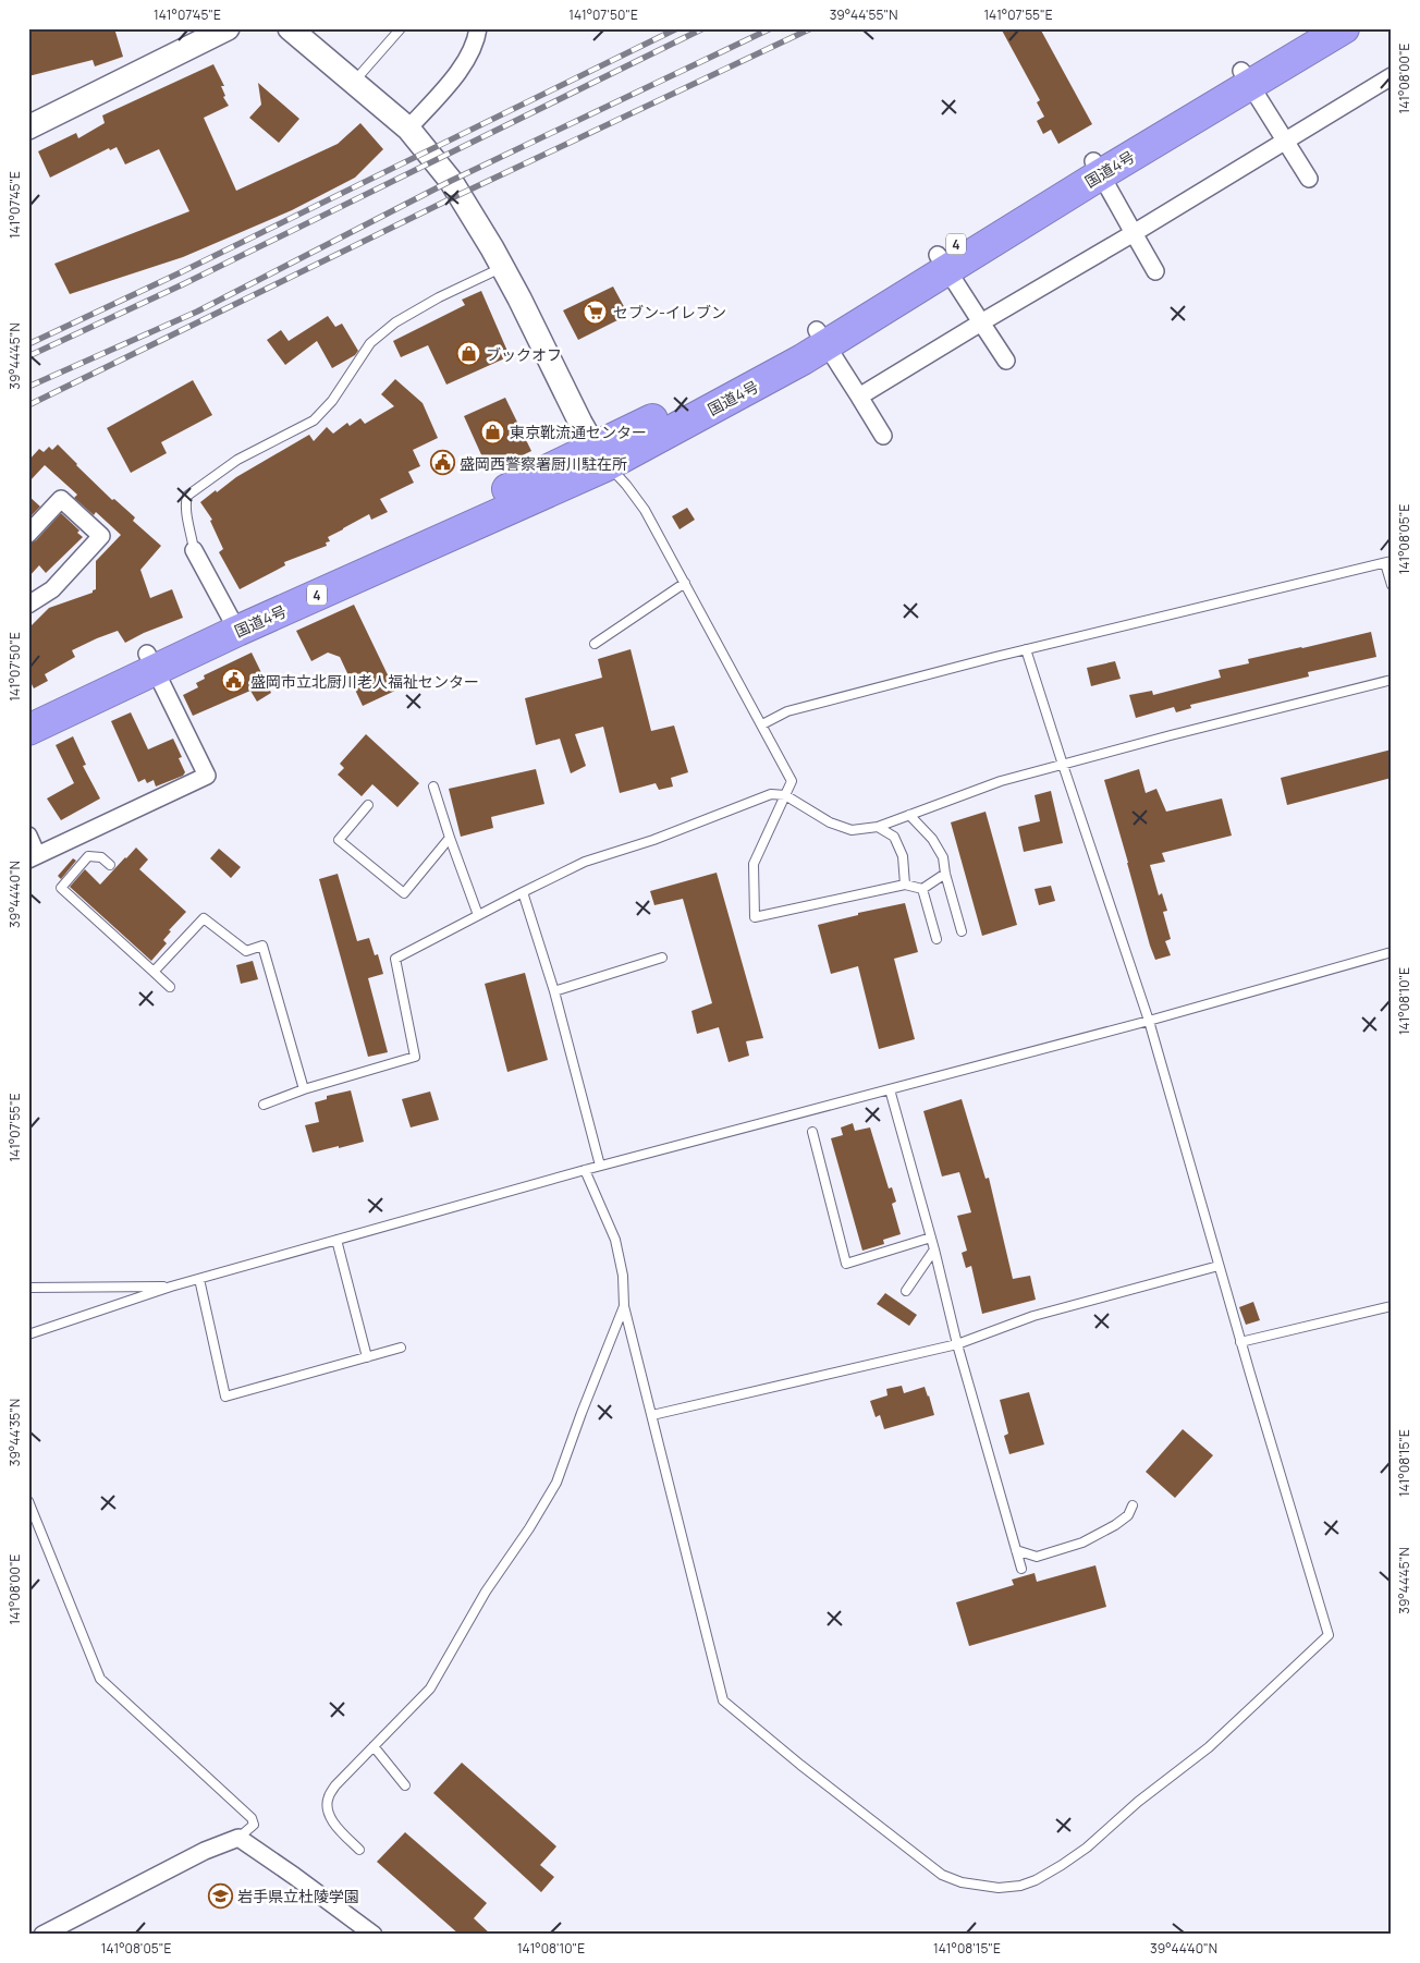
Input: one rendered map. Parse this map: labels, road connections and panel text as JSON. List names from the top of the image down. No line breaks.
{"streets":{"highway":["国道4号","4"]},"places":{"supermarket":["セブン-イレブン"],"shop":["ブックオフ","東京靴流通センター"],"public building":["盛岡西警察署厨川駐在所","盛岡市立北厨川老人福祉センター"],"school or university":["岩手県立杜陵学園"]},"coordinates":["141°07'45\"E","141°07'50\"E","39°44'55\"N","141°07'55\"E","141°08'00\"E","39°44'45\"N","141°08'05\"E","39°44'40\"N","141°08'10\"E","39°44'35\"N","141°08'15\"E"]}
